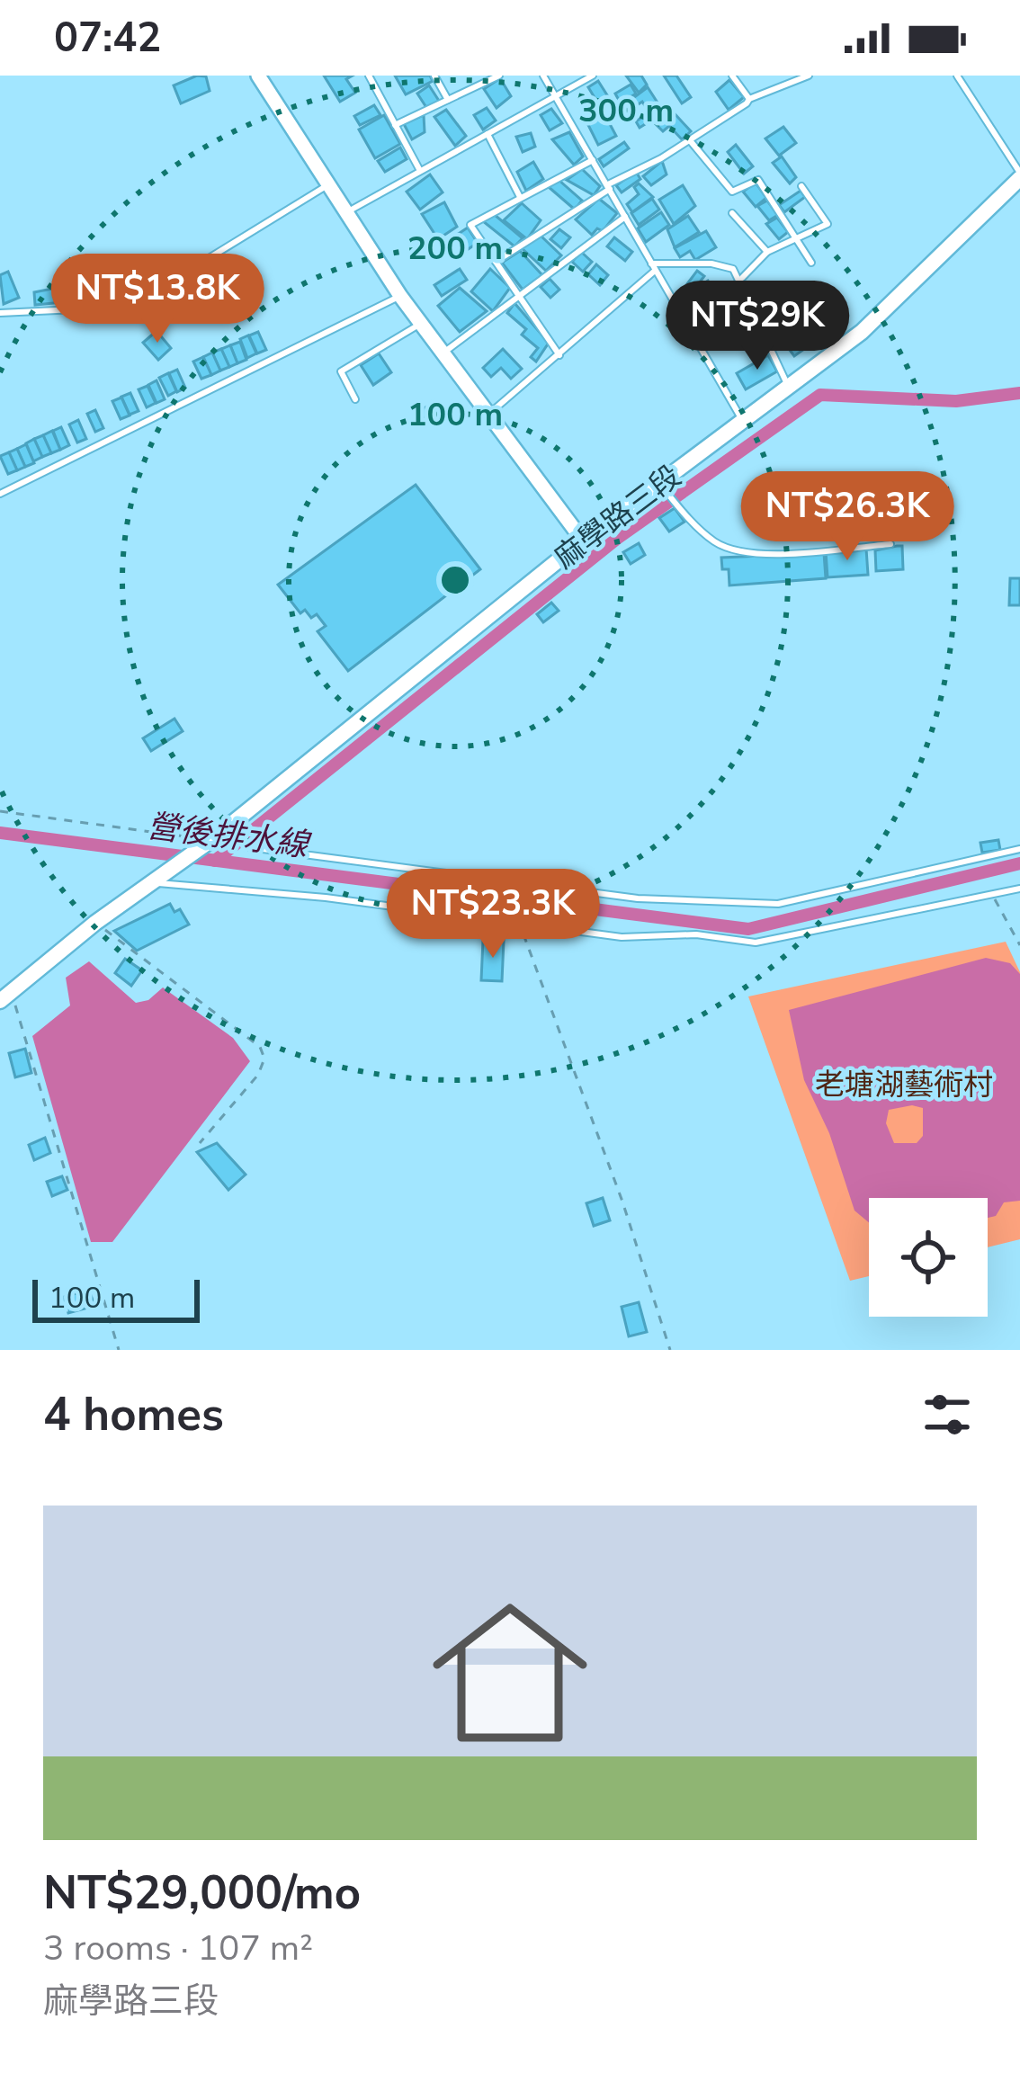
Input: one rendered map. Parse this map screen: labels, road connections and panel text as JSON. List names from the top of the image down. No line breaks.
{"streets":{"main road":["麻學路三段"]},"water":["營後排水線"],"parks":["老塘湖藝術村"],"scale_bar":"100 m","page":{"status":"07:42","price":["NT$13.8K","NT$29K","NT$26.3K","NT$23.3K"],"scale":"100 m","heading":"4 homes","list":[{"name":"NT$29,000/mo","note":"3 rooms · 107 m² · 麻學路三段"}]},"rings":["300 m","200 m","100 m"]}
